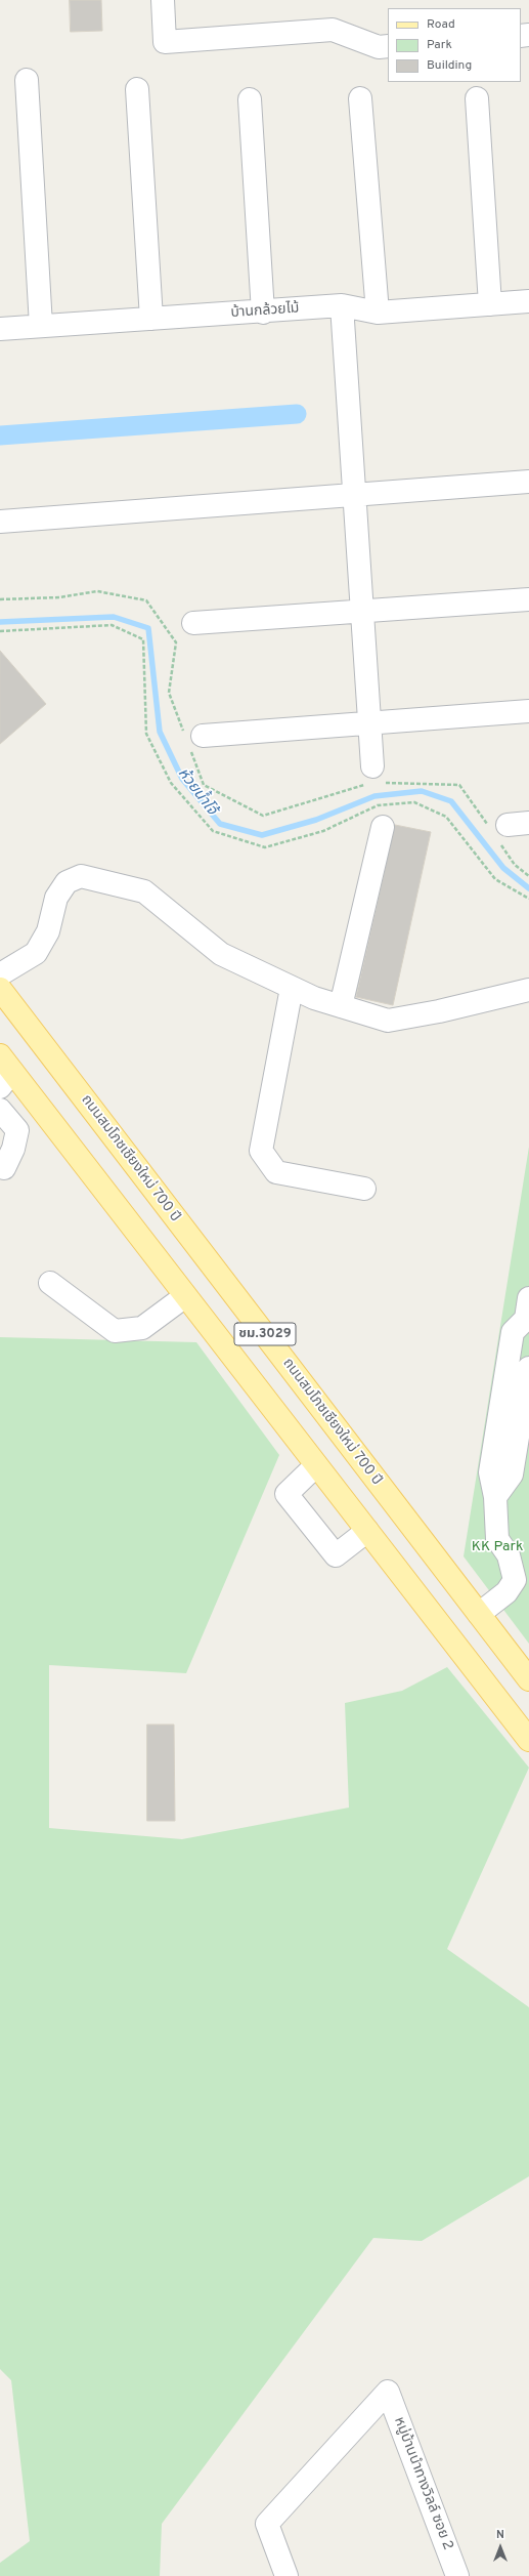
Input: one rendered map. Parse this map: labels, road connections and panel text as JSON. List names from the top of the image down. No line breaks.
{"streets":{"main road":["ถนนสมโภชเชียงใหม่ 700 ปี","ชม.3029"],"street":["บ้านกล้วยไม้","หมู่บ้านนำทางวิลล์ ซอย 2"]},"water":["ห้วยน้ำโจ้"],"parks":["KK Park"],"legend":["Road","Park","Building"],"north":"top"}
